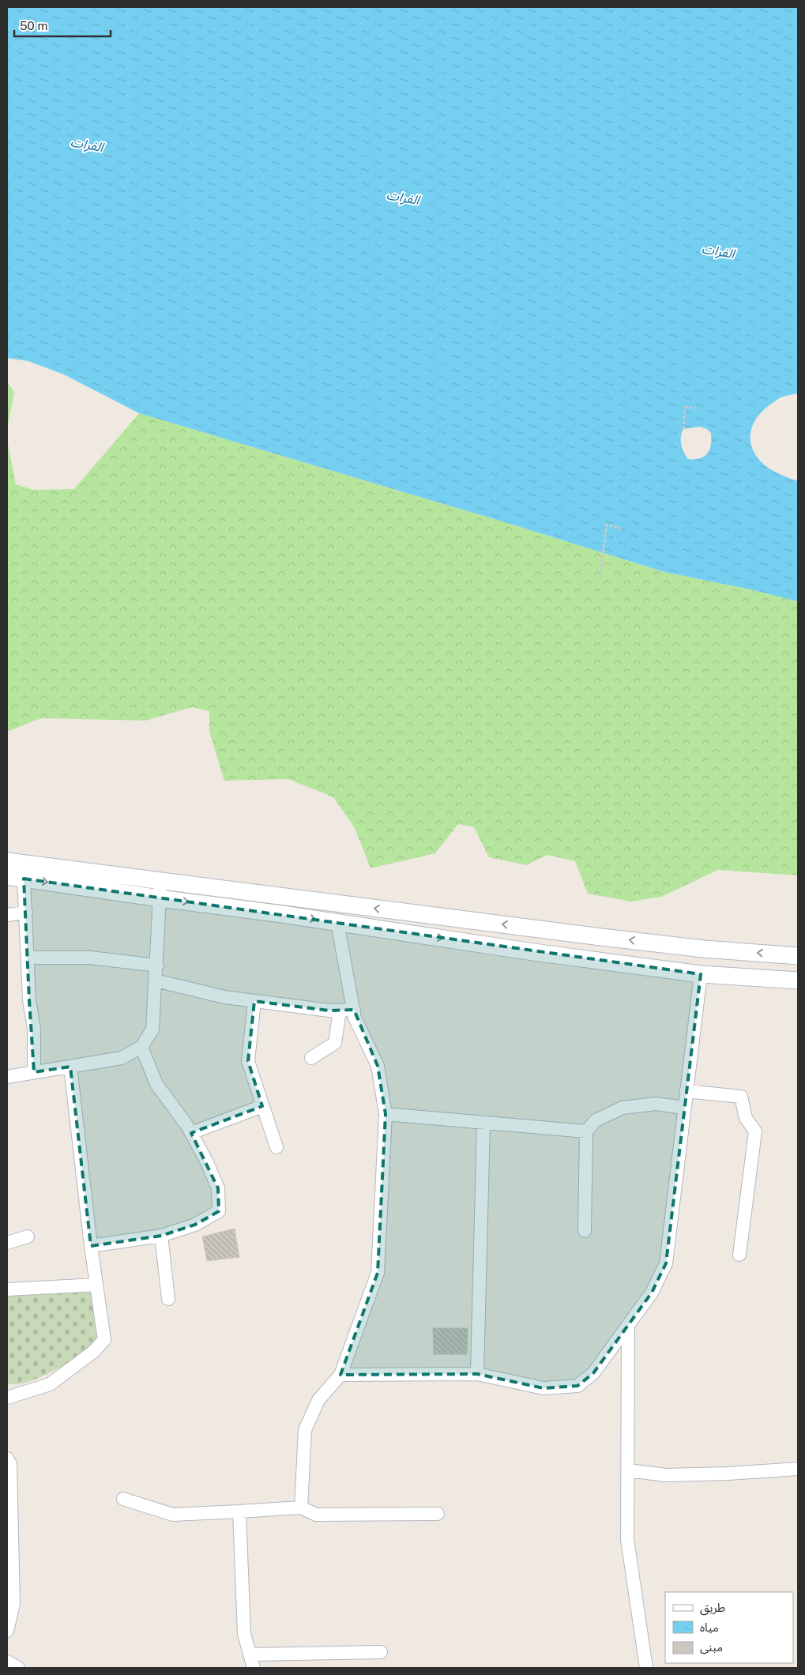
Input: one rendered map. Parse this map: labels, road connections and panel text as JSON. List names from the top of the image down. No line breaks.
{"water":["الفرات"],"legend":["طريق","مياه","مبنى"],"scale_bar":"50 m"}
